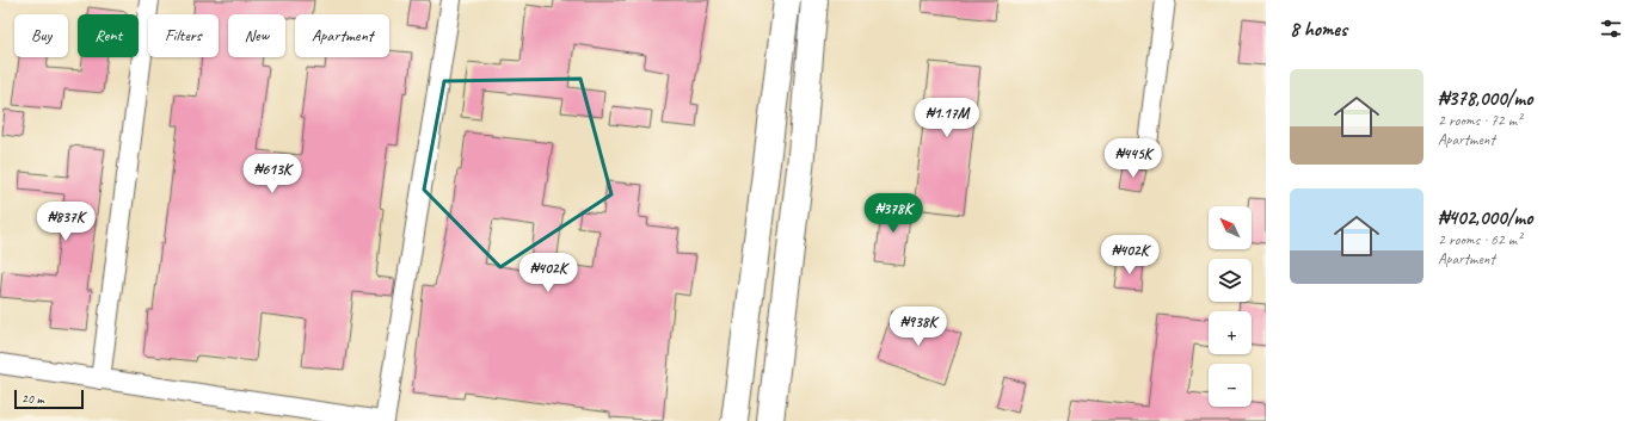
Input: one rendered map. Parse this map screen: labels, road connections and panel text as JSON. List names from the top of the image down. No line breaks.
{"scale_bar":"20 m","north":"top left","page":{"heading":"8 homes","chip":["Buy","Rent","Filters","New","Apartment"],"list":[{"name":"₦378,000/mo","note":"2 rooms · 72 m² · Apartment"},{"name":"₦402,000/mo","note":"2 rooms · 62 m² · Apartment"}],"price":["₦1.17M","₦445K","₦613K","₦378K","₦837K","₦402K","₦402K","₦938K"],"map_buttons":["+","−"],"scale":"20 m"}}
